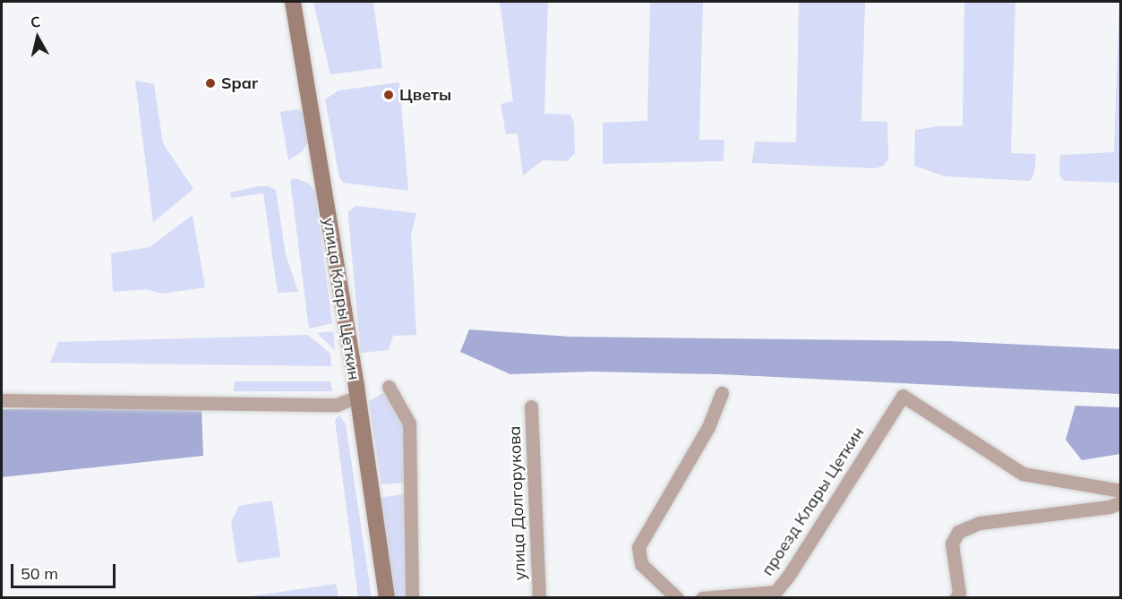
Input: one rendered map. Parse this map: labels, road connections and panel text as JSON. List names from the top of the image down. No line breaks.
{"streets":{"main road":["улица Клары Цеткин"],"street":["проезд Клары Цеткин","улица Долгорукова"]},"places":["Spar","Цветы"],"scale_bar":"50 m","north":"top"}
